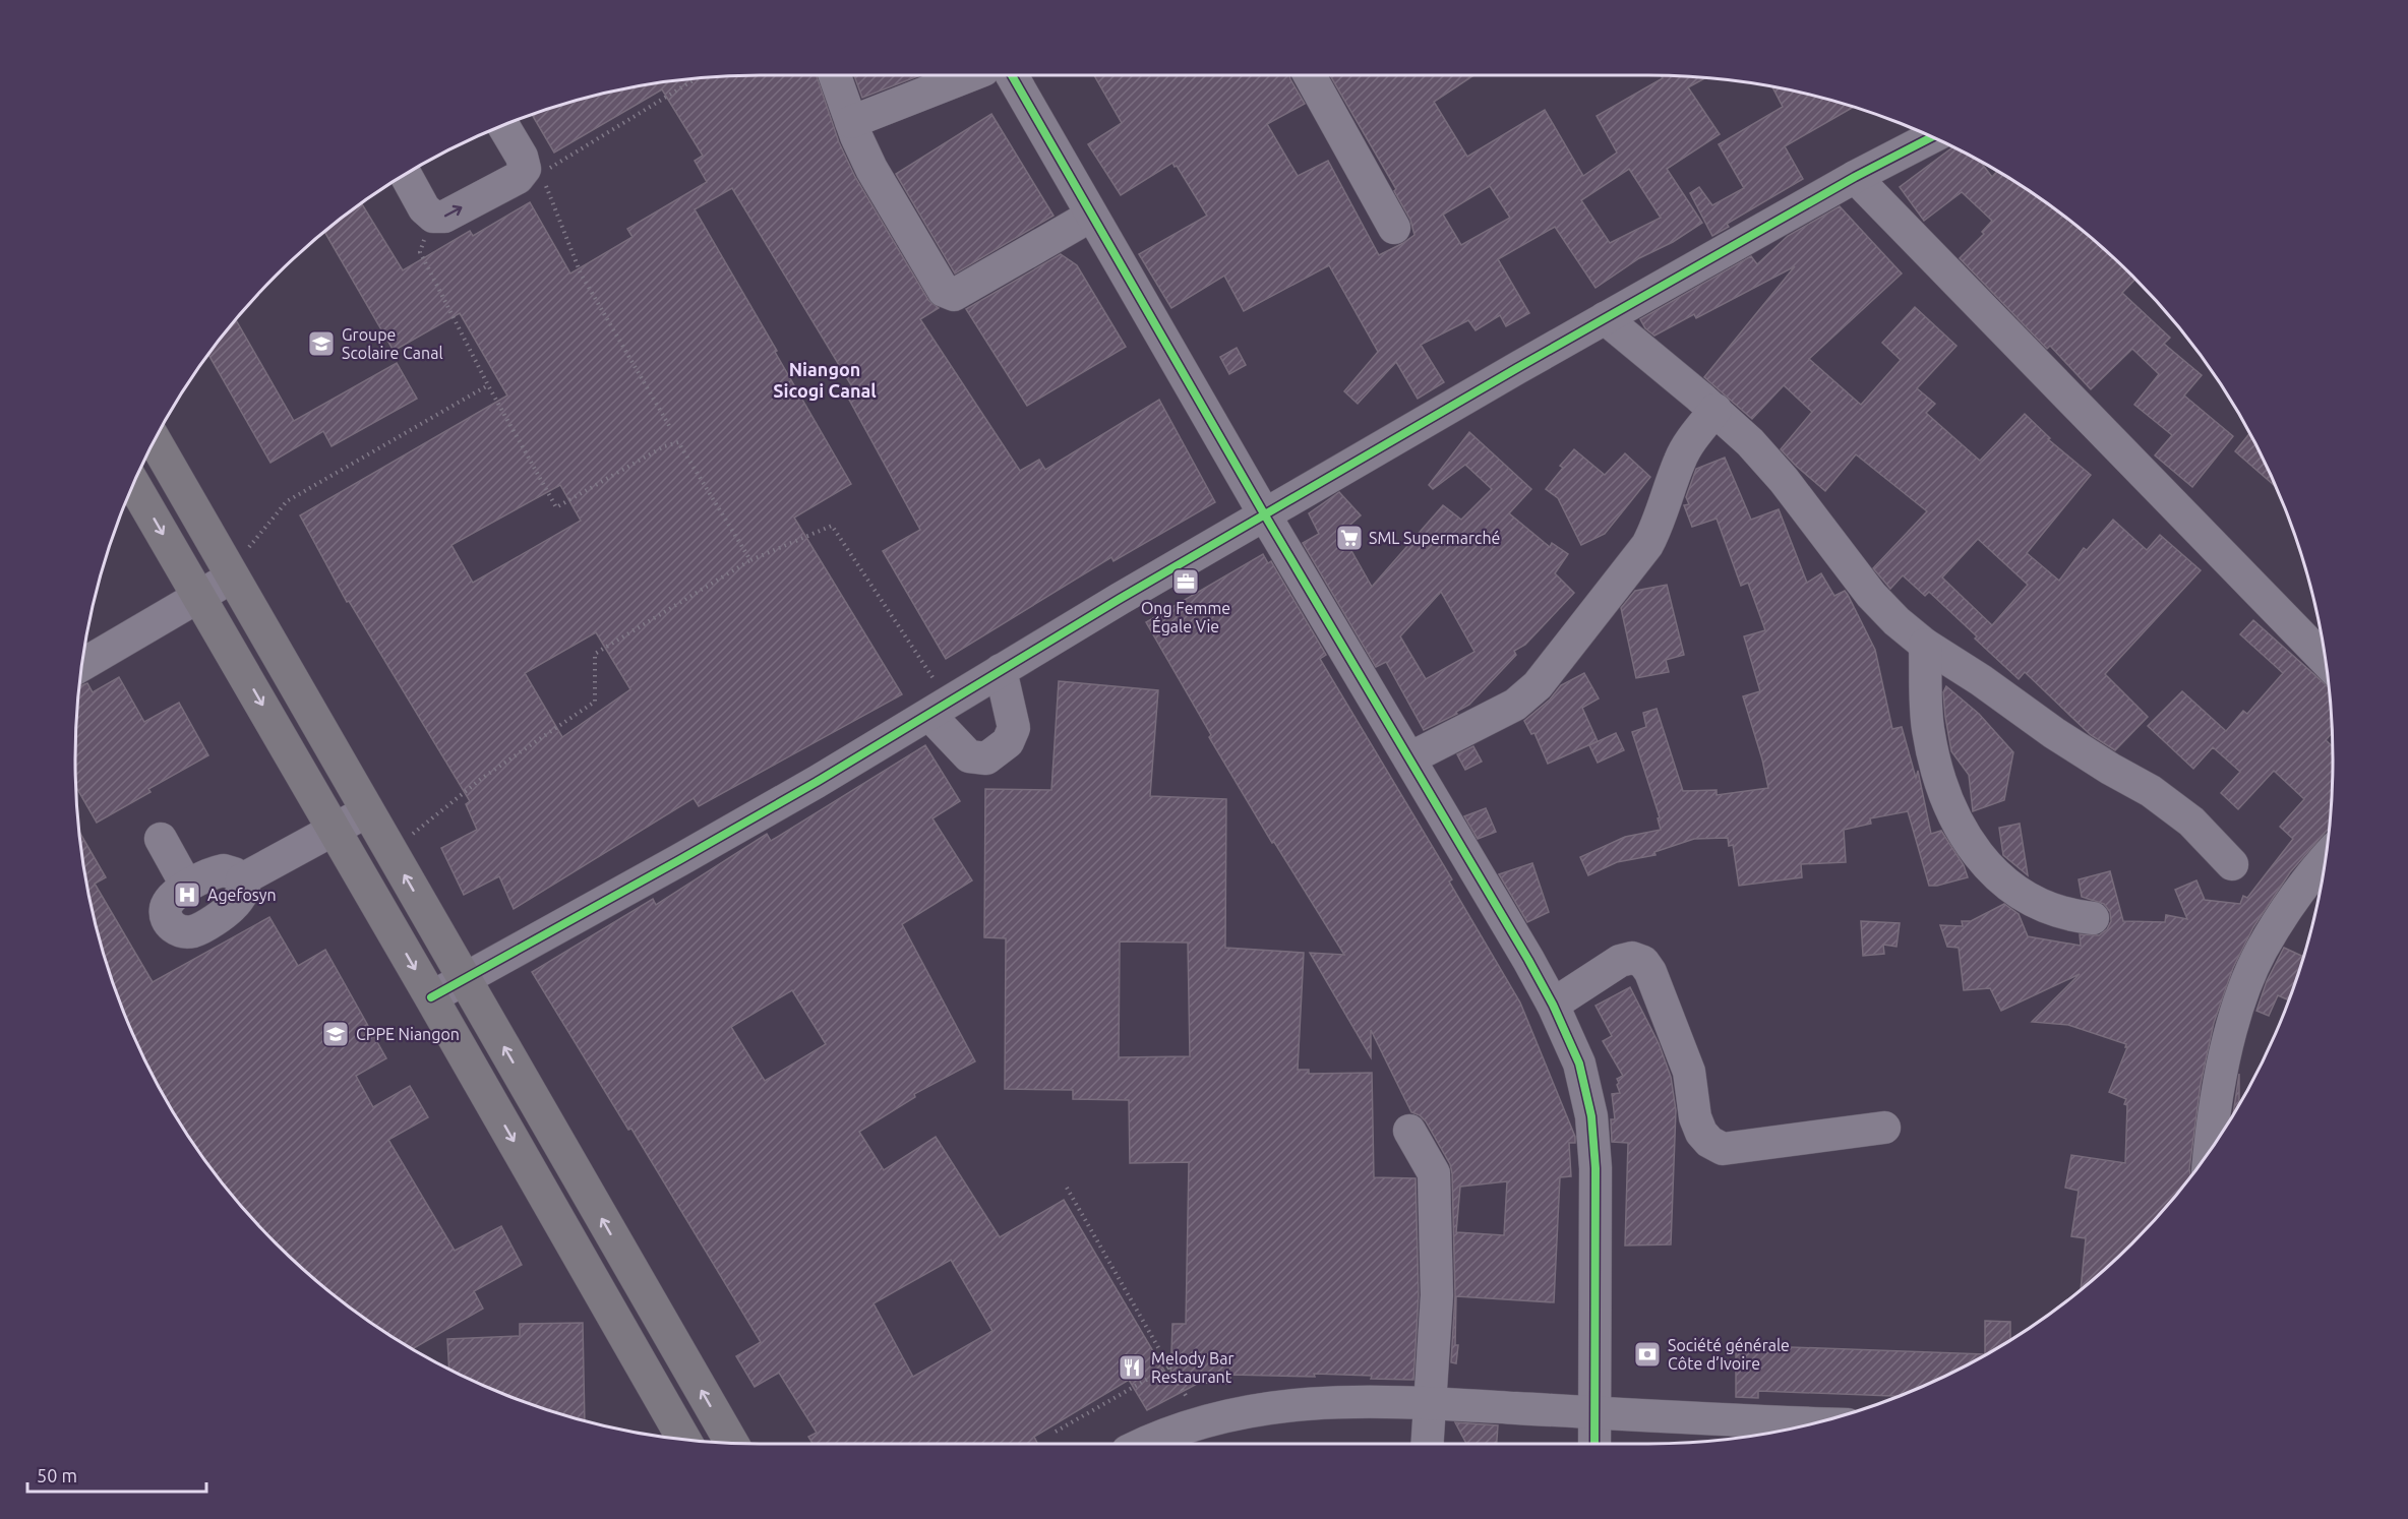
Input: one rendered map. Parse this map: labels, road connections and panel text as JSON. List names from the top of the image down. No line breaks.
{"districts":["Niangon Sicogi Canal"],"places":{"school or university":["Groupe Scolaire Canal","CPPE Niangon"],"supermarket":["SML Supermarché"],"office":["Ong Femme Égale Vie"],"hospital":["Agefosyn"],"bank":["Société générale Côte d’Ivoire"],"restaurant":["Melody Bar Restaurant"]},"scale_bar":"50 m"}
